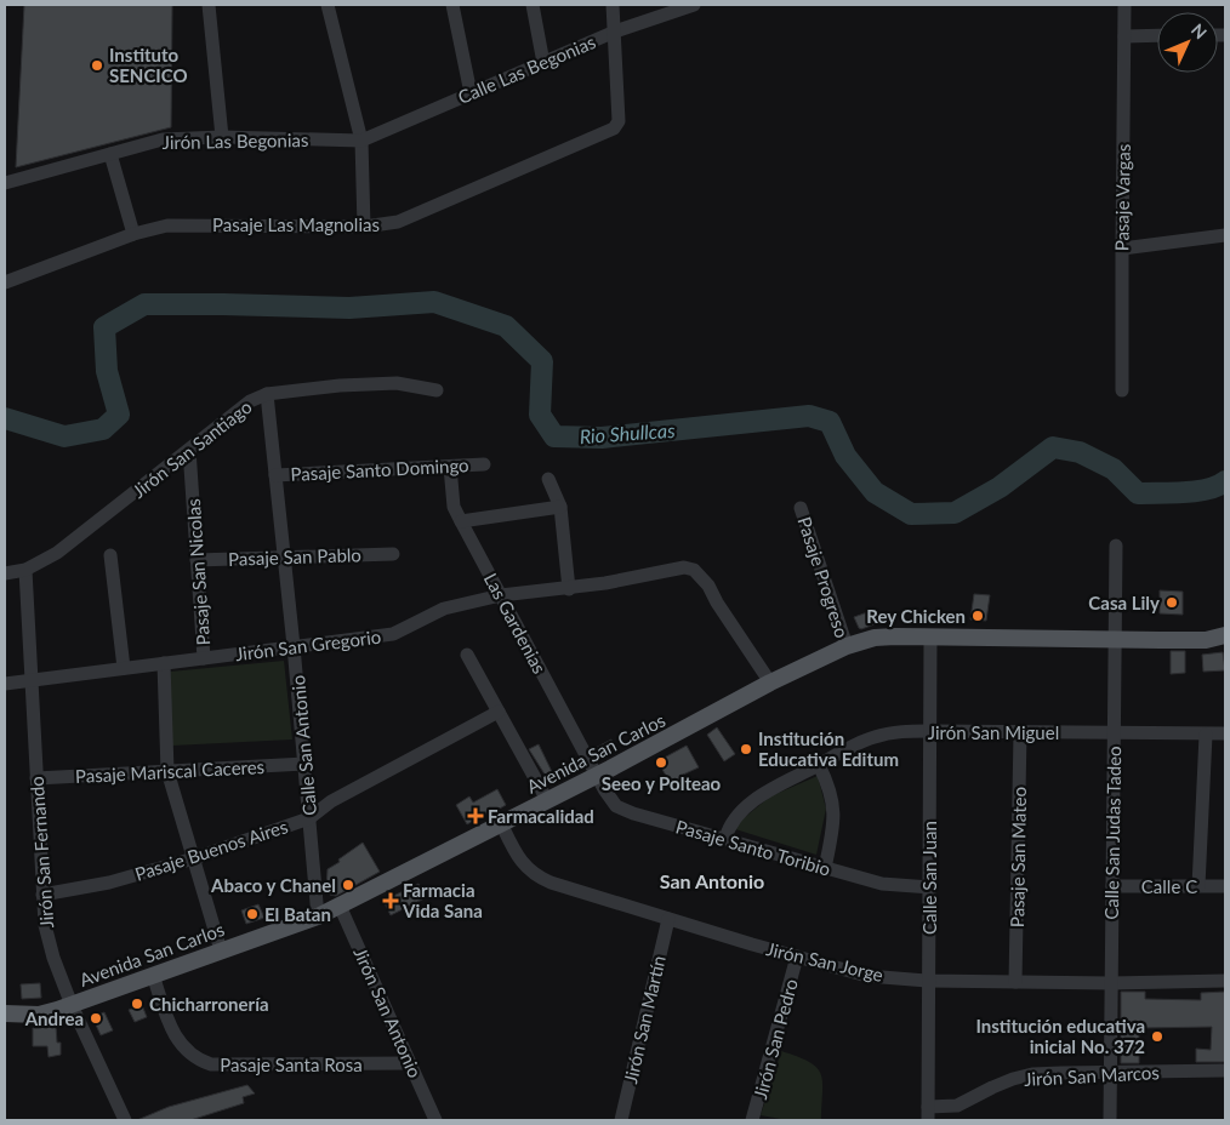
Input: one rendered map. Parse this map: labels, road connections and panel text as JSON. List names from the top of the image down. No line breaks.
{"streets":{"main road":["Avenida San Carlos"],"street":["Calle Las Begonias","Jirón Las Begonias","Pasaje Vargas","Pasaje Las Magnolias","Jirón San Santiago","Pasaje Santo Domingo","Pasaje San Pablo","Pasaje San Nicolas","Pasaje Progreso","Las Gardenias","Jirón San Gregorio","Jirón San Miguel","Calle San Antonio","Pasaje Mariscal Caceres","Calle San Judas Tadeo","Pasaje Santo Toribio","Pasaje Buenos Aires","Jirón San Fernando","Pasaje San Mateo","Calle San Juan","Calle C","Jirón San Jorge","Jirón San Antonio","Jirón San Martín","Jirón San Pedro","Pasaje Santa Rosa","Jirón San Marcos"]},"crossings":[["Calle Las Begonias","Jirón Las Begonias"],["Calle Las Begonias","Pasaje Las Magnolias"],["Jirón San Santiago","Pasaje San Nicolas"],["Jirón San Santiago","Calle San Antonio"],["Jirón San Santiago","Jirón San Fernando"],["Pasaje Santo Domingo","Las Gardenias"],["Pasaje Santo Domingo","Calle San Antonio"],["Pasaje San Pablo","Pasaje San Nicolas"],["Pasaje San Pablo","Calle San Antonio"],["Pasaje San Nicolas","Jirón San Gregorio"],["Pasaje Progreso","Avenida San Carlos"],["Las Gardenias","Jirón San Gregorio"],["Las Gardenias","Avenida San Carlos"],["Las Gardenias","Pasaje Santo Toribio"],["Jirón San Gregorio","Calle San Antonio"],["Jirón San Gregorio","Avenida San Carlos"],["Jirón San Gregorio","Jirón San Fernando"],["Jirón San Miguel","Calle San Judas Tadeo"],["Jirón San Miguel","Pasaje Santo Toribio"],["Jirón San Miguel","Pasaje San Mateo"],["Jirón San Miguel","Calle San Juan"],["Calle San Antonio","Avenida San Carlos"],["Calle San Antonio","Pasaje Mariscal Caceres"],["Calle San Antonio","Pasaje Buenos Aires"],["Avenida San Carlos","Calle San Judas Tadeo"],["Avenida San Carlos","Pasaje Santo Toribio"],["Avenida San Carlos","Jirón San Fernando"],["Avenida San Carlos","Calle San Juan"],["Avenida San Carlos","Jirón San Jorge"],["Avenida San Carlos","Jirón San Antonio"],["Avenida San Carlos","Pasaje Santa Rosa"],["Pasaje Mariscal Caceres","Jirón San Fernando"],["Calle San Judas Tadeo","Calle C"],["Calle San Judas Tadeo","Jirón San Jorge"],["Calle San Judas Tadeo","Jirón San Marcos"],["Pasaje Santo Toribio","Calle San Juan"],["Pasaje Buenos Aires","Jirón San Fernando"],["Pasaje San Mateo","Jirón San Jorge"],["Calle San Juan","Jirón San Jorge"],["Calle San Juan","Jirón San Marcos"],["Jirón San Jorge","Jirón San Martín"],["Jirón San Jorge","Jirón San Pedro"],["Jirón San Antonio","Pasaje Santa Rosa"]],"districts":["San Antonio"],"water":["Rio Shullcas"],"places":{"other":["Instituto SENCICO","Casa Lily","Rey Chicken","Institución Educativa Editum","Seeo y Polteao","Abaco y Chanel","El Batan","Chicharronería","Andrea","Institución educativa inicial No. 372"],"health":["Farmacalidad","Farmacia Vida Sana"]},"north":"top right"}
